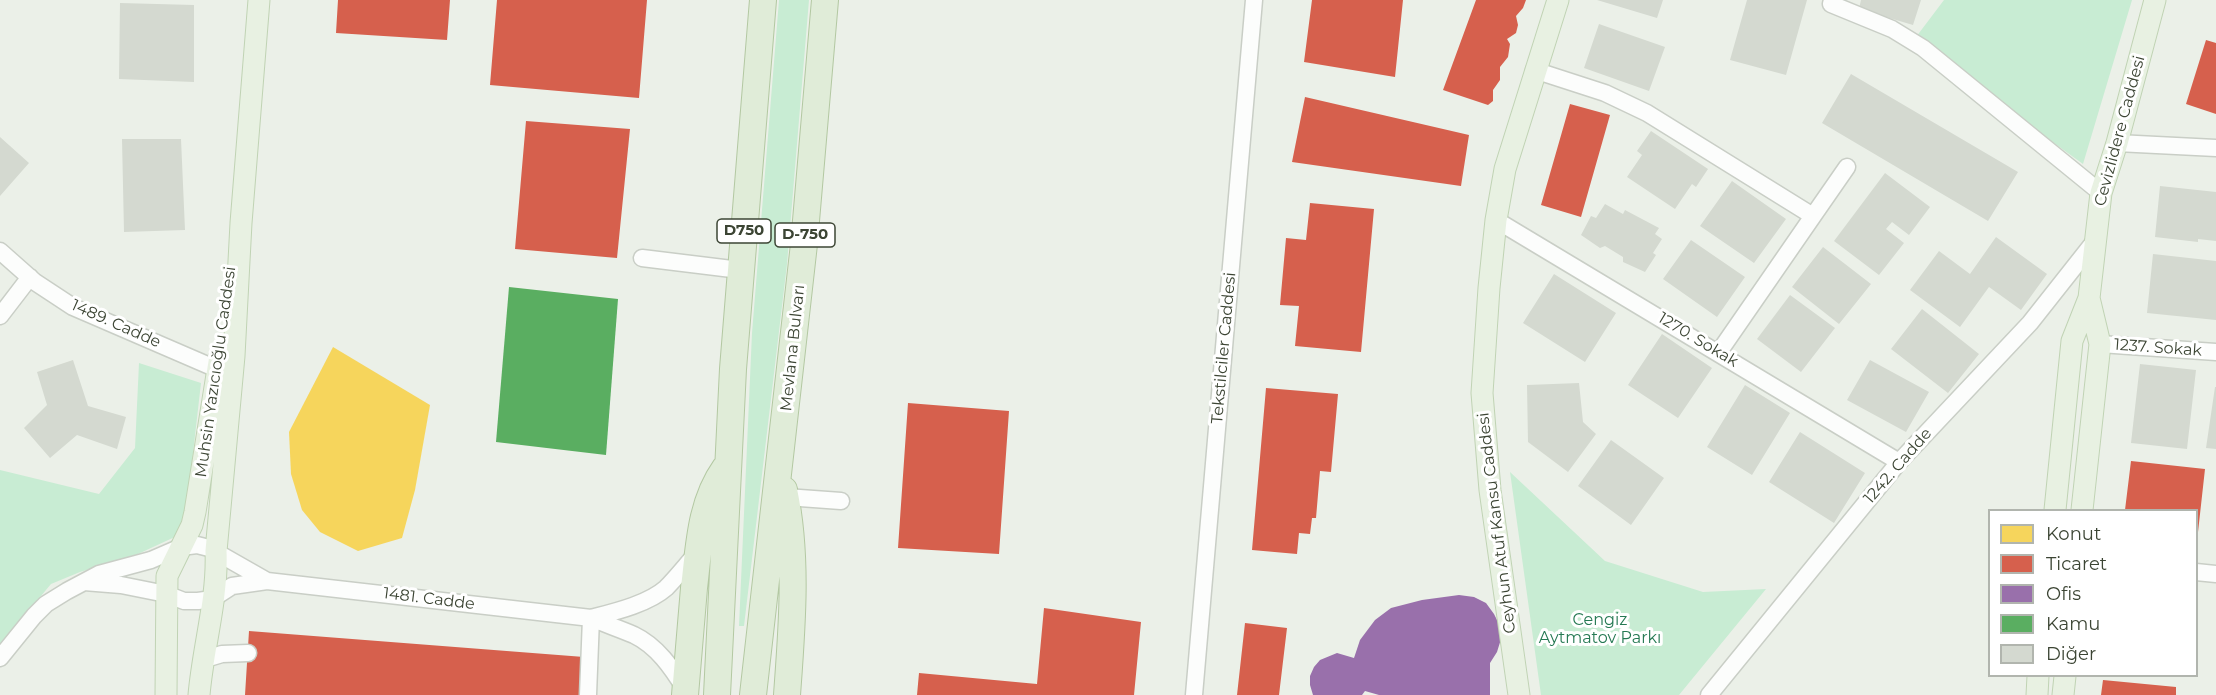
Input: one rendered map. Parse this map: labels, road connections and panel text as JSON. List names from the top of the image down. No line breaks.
{"streets":{"highway":["D750","D-750","Mevlana Bulvarı"],"main road":["Cevizlidere Caddesi","Muhsin Yazıcıoğlu Caddesi","Ceyhun Atuf Kansu Caddesi"],"street":["1489. Cadde","1270. Sokak","Tekstilciler Caddesi","1237. Sokak","1242. Cadde","1481. Cadde"]},"crossings":[["Cevizlidere Caddesi","1237. Sokak"],["Cevizlidere Caddesi","1242. Cadde"],["1489. Cadde","Muhsin Yazıcıoğlu Caddesi"],["1270. Sokak","1242. Cadde"],["1270. Sokak","Ceyhun Atuf Kansu Caddesi"],["Muhsin Yazıcıoğlu Caddesi","1481. Cadde"]],"parks":["Cengiz Aytmatov Parkı"],"legend":["Konut","Ticaret","Ofis","Kamu","Diğer"]}
